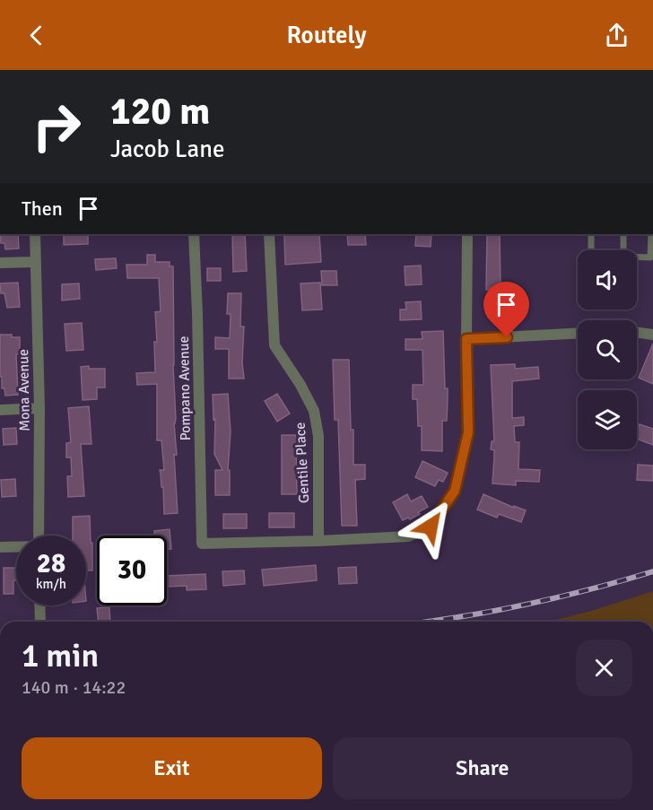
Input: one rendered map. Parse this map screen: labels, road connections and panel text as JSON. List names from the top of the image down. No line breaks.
{"streets":{"street":["Pompano Avenue","Mona Avenue","Gentile Place"]},"crossings":[["Pompano Avenue","Gentile Place"]],"page":{"header":"Routely","turn":["120 m","Jacob Lane"],"then":"Then","speed":"28 km/h","limit":"30","heading":["1 min","140 m · 14:22"],"buttons":["Exit","Share"]}}
